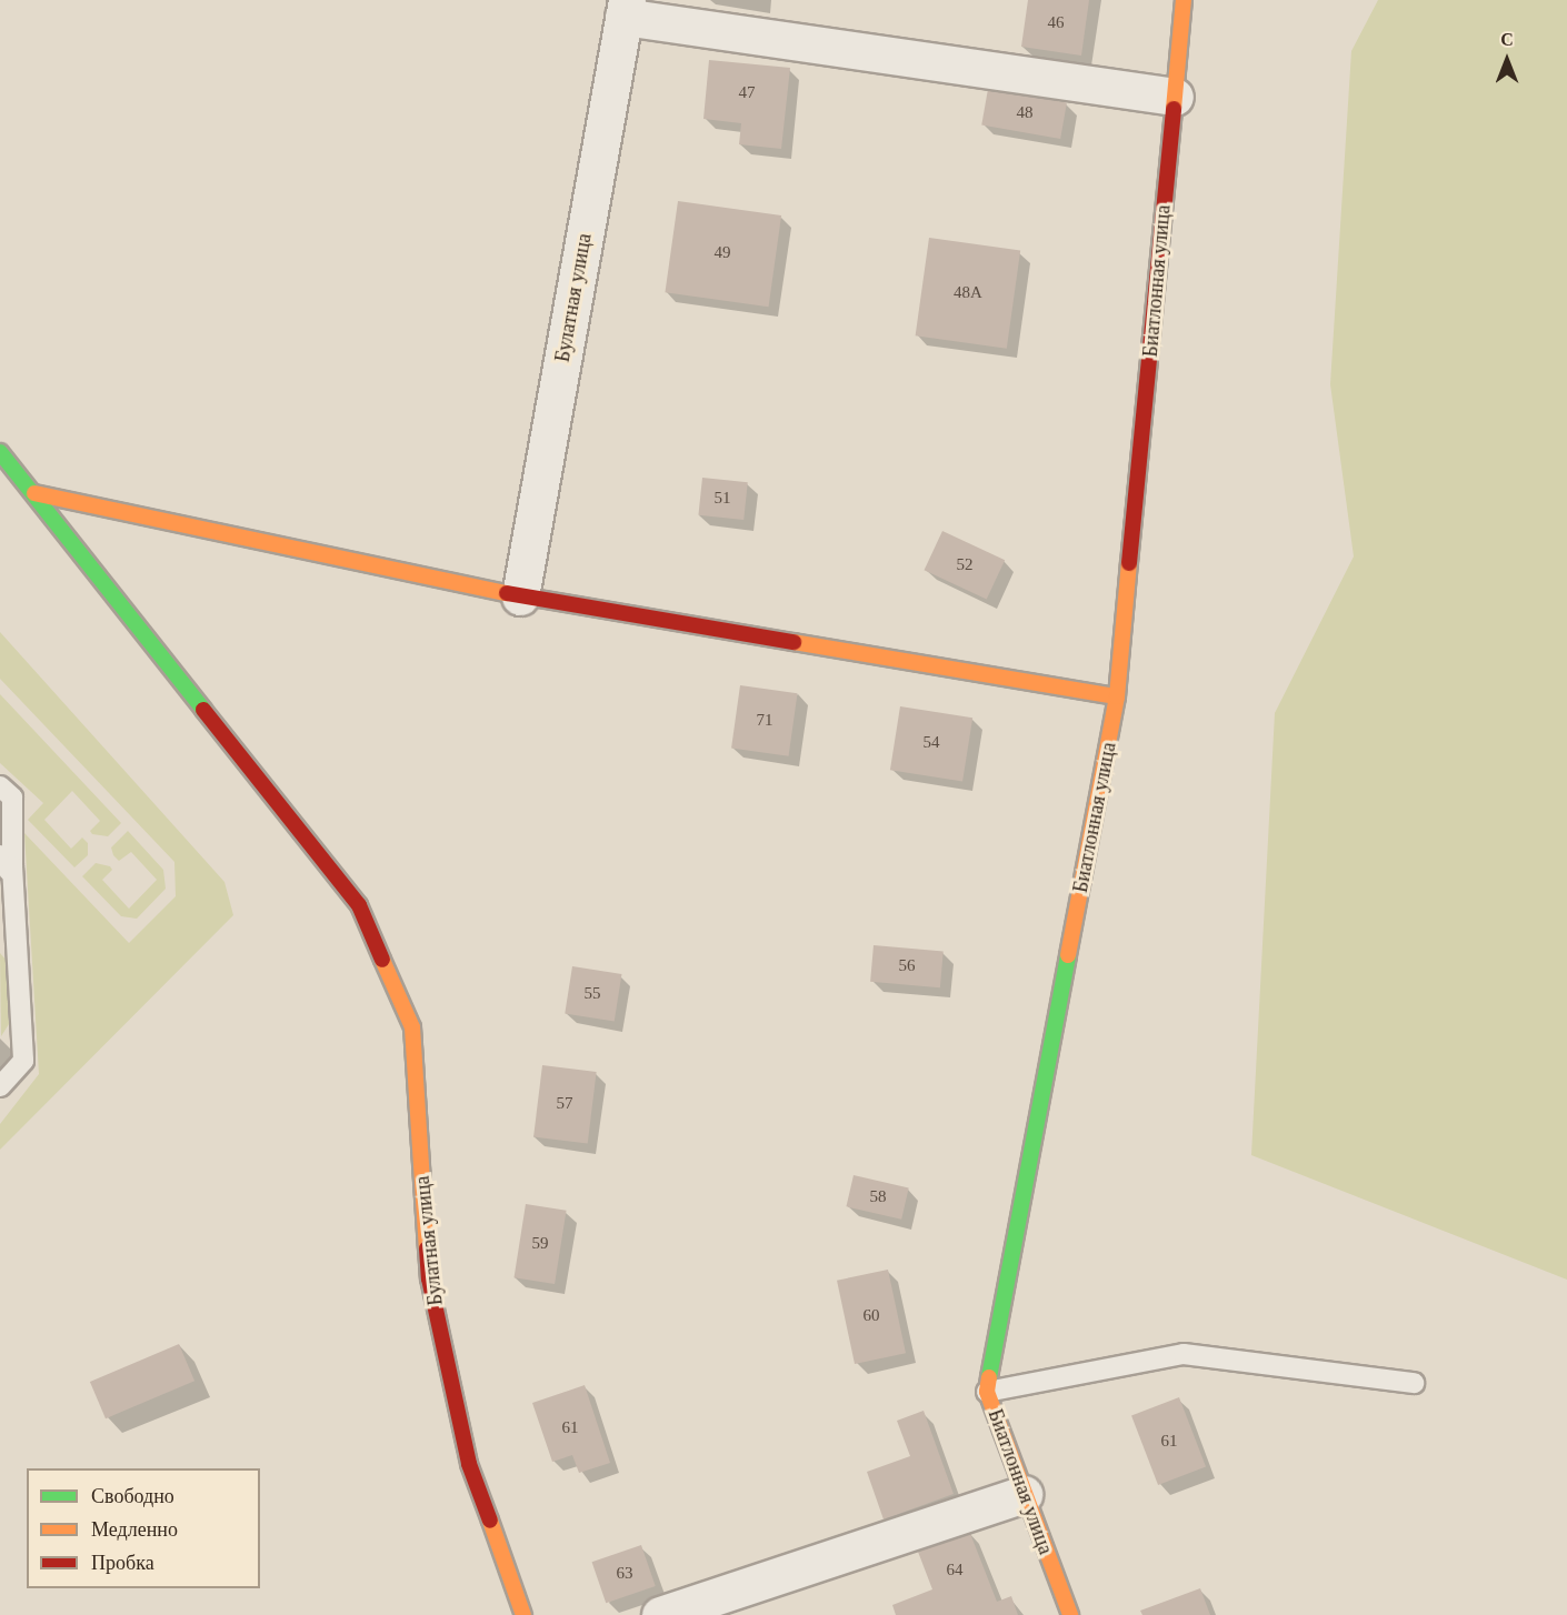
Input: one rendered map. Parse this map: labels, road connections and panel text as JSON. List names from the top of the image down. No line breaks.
{"streets":{"street":["Биатлонная улица","Булатная улица"]},"house_numbers":["46","47","48","49","48А","51","52","71","54","56","55","57","58","59","60","61","61","64","63"],"legend":["Свободно","Медленно","Пробка"],"north":"top"}
